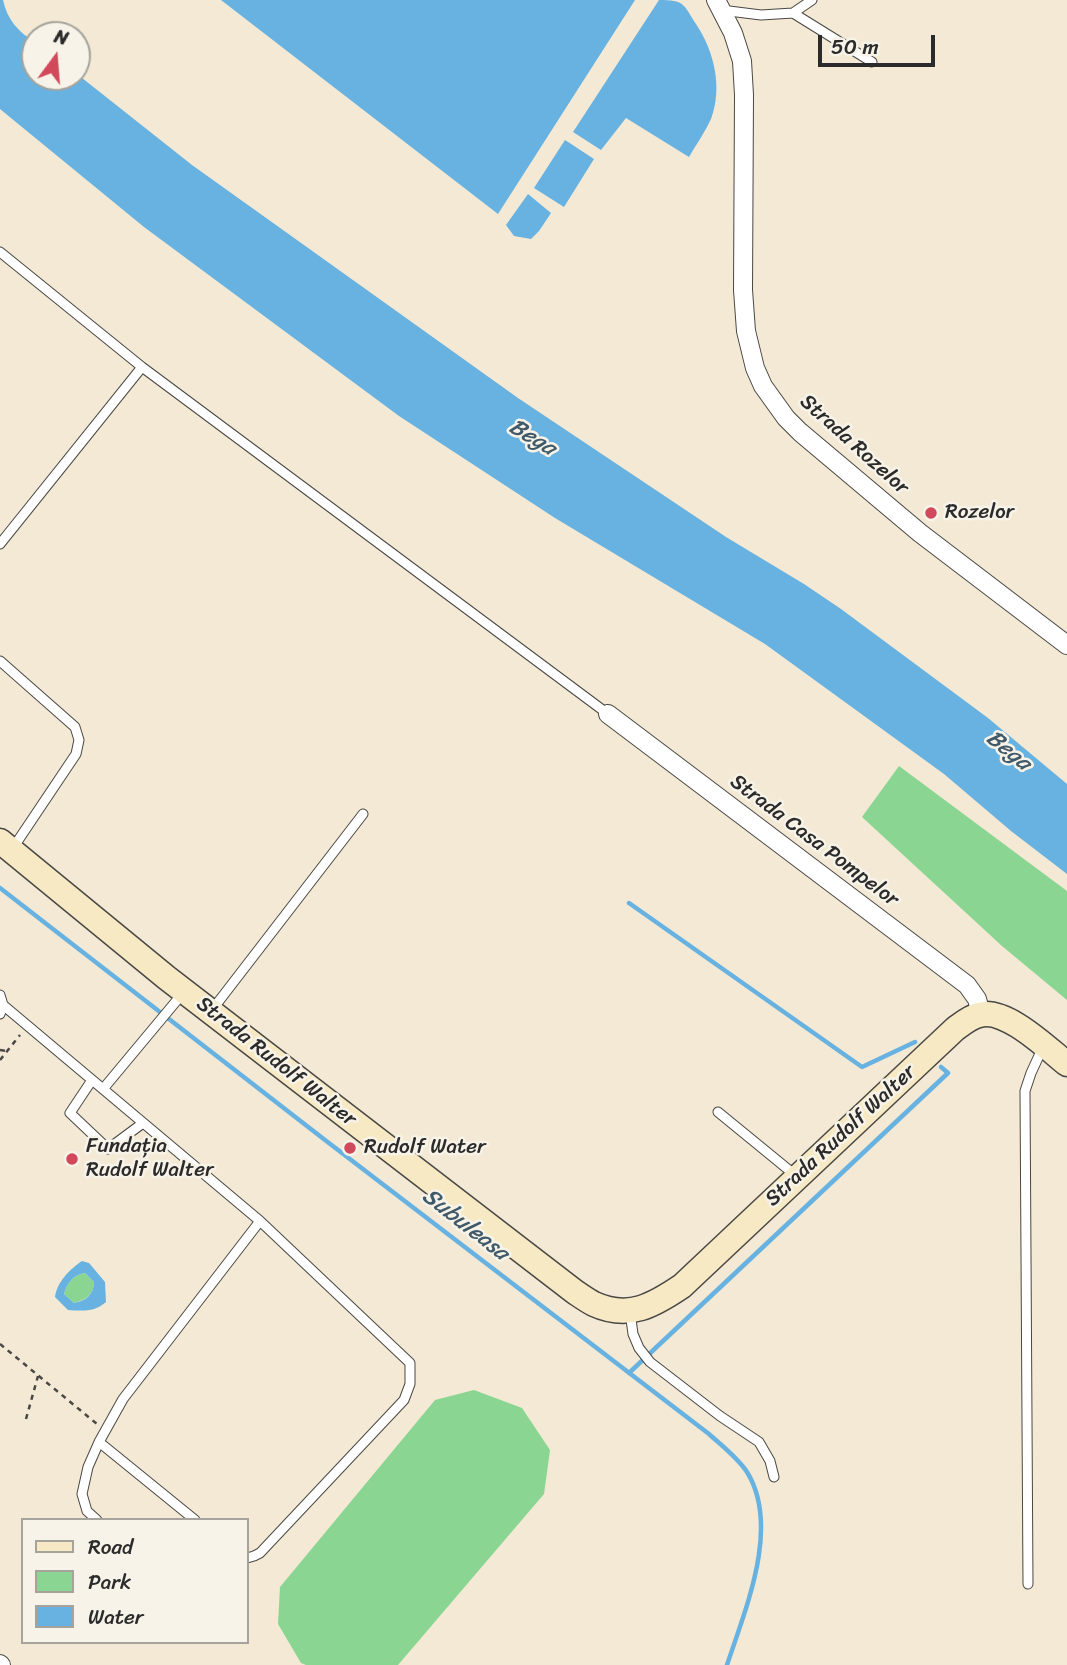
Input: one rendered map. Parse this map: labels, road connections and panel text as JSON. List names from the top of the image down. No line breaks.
{"streets":{"street":["Strada Rozelor","Strada Casa Pompelor","Strada Rudolf Walter"]},"crossings":[["Strada Casa Pompelor","Strada Rudolf Walter"]],"water":["Bega","Subuleasa"],"places":["Rozelor","Rudolf Water","Fundația Rudolf Walter"],"legend":["Road","Park","Water"],"scale_bar":"50 m","north":"top"}
